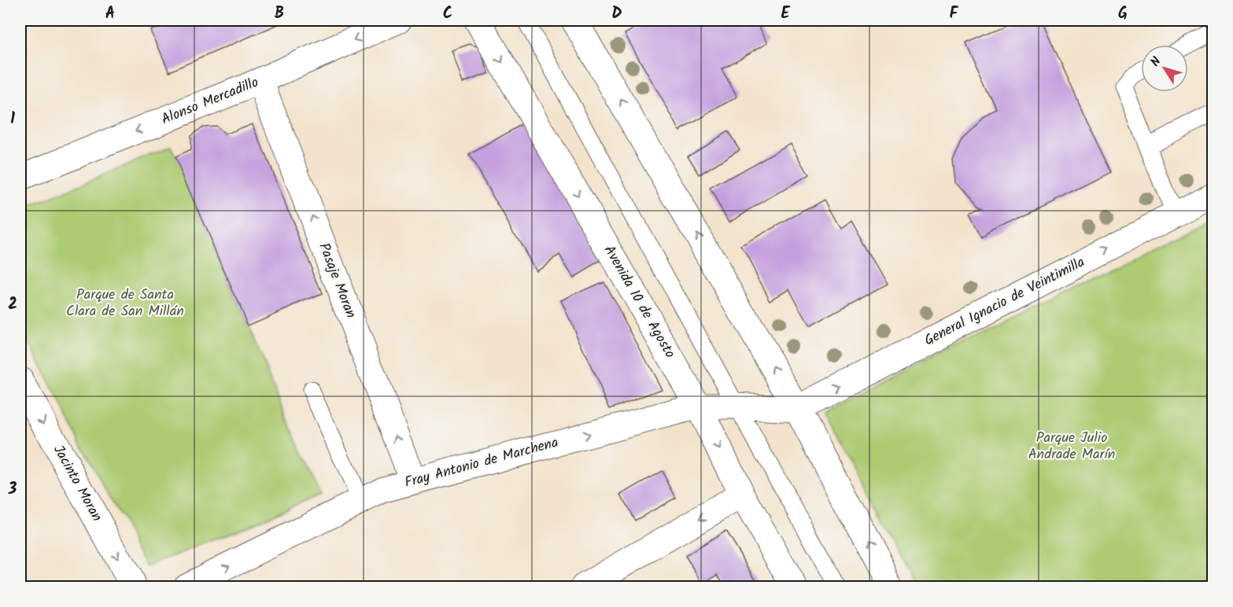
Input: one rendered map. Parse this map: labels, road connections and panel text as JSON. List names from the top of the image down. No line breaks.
{"streets":{"street":["Alonso Mercadillo","Pasaje Moran","Avenida 10 de Agosto","General Ignacio de Veintimilla","Fray Antonio de Marchena","Jacinto Moran"]},"crossings":[["Alonso Mercadillo","Pasaje Moran"],["Pasaje Moran","Fray Antonio de Marchena"],["Avenida 10 de Agosto","Fray Antonio de Marchena"],["General Ignacio de Veintimilla","Fray Antonio de Marchena"]],"one_way":["Alonso Mercadillo","Pasaje Moran","General Ignacio de Veintimilla","Jacinto Moran"],"parks":["Parque de Santa Clara de San Millán","Parque Julio Andrade Marín"],"north":"top left","grid":{"columns":["A","B","C","D","E","F","G"],"rows":["1","2","3"]}}
